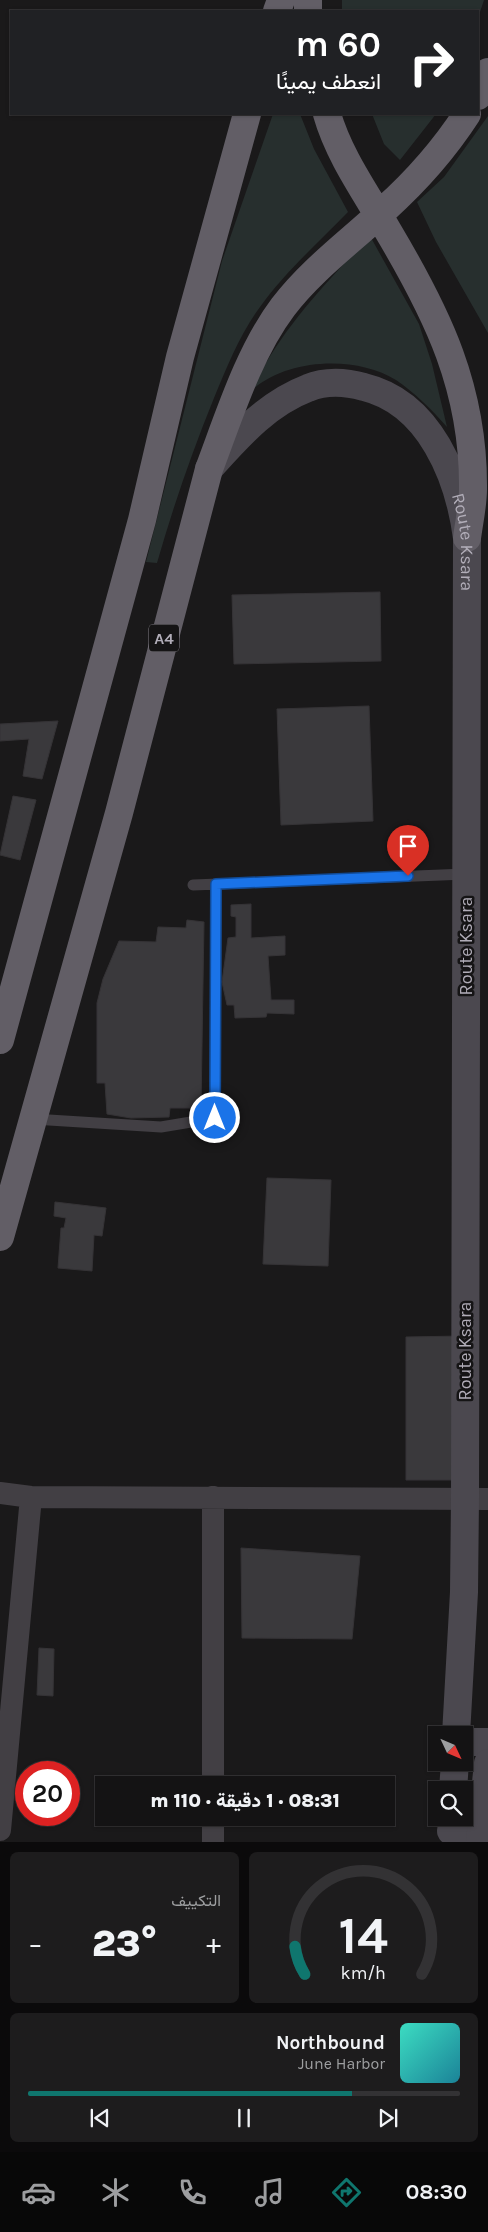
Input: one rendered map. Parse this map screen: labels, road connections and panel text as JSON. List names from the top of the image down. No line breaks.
{"streets":{"highway":["A4"],"main road":["Route Ksara"]},"crossings":[["Route Ksara","A4"]],"north":"bottom right","page":{"turn":["60 m","انعطف يمينًا"],"limit":"20","trip":"08:31 · 1 دقيقة · 110 m","tile":"التكييف","heat":["−","23°","+"],"song":["Northbound","June Harbor"],"tabs":"08:30","gauge":["14","km/h"]}}
